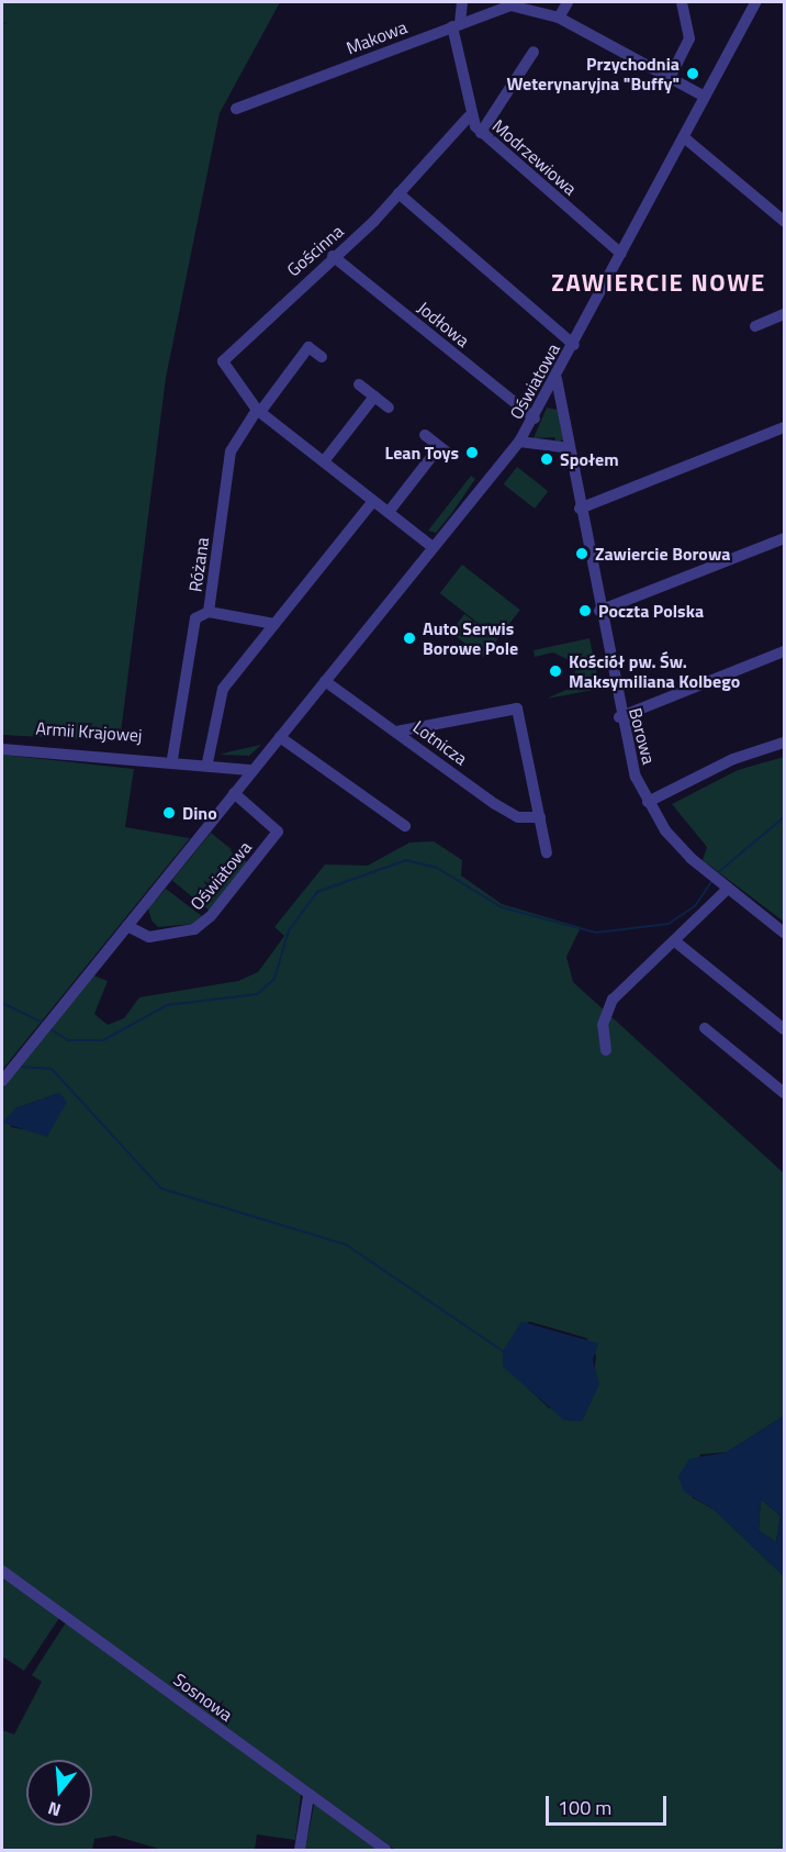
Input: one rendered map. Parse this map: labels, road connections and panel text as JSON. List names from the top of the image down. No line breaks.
{"streets":{"street":["Makowa","Modrzewiowa","Gościnna","Jodłowa","Oświatowa","Różana","Armii Krajowej","Borowa","Lotnicza","Sosnowa"]},"crossings":[["Makowa","Modrzewiowa"],["Makowa","Oświatowa"],["Modrzewiowa","Gościnna"],["Modrzewiowa","Oświatowa"],["Gościnna","Jodłowa"],["Gościnna","Różana"],["Jodłowa","Oświatowa"],["Oświatowa","Armii Krajowej"],["Oświatowa","Borowa"],["Oświatowa","Lotnicza"],["Różana","Armii Krajowej"]],"districts":["ZAWIERCIE NOWE"],"places":["Przychodnia Weterynaryjna \"Buffy\"","Lean Toys","Społem","Zawiercie Borowa","Poczta Polska","Auto Serwis Borowe Pole","Kościół pw. Św. Maksymiliana Kolbego","Dino"],"scale_bar":"100 m","north":"bottom"}
